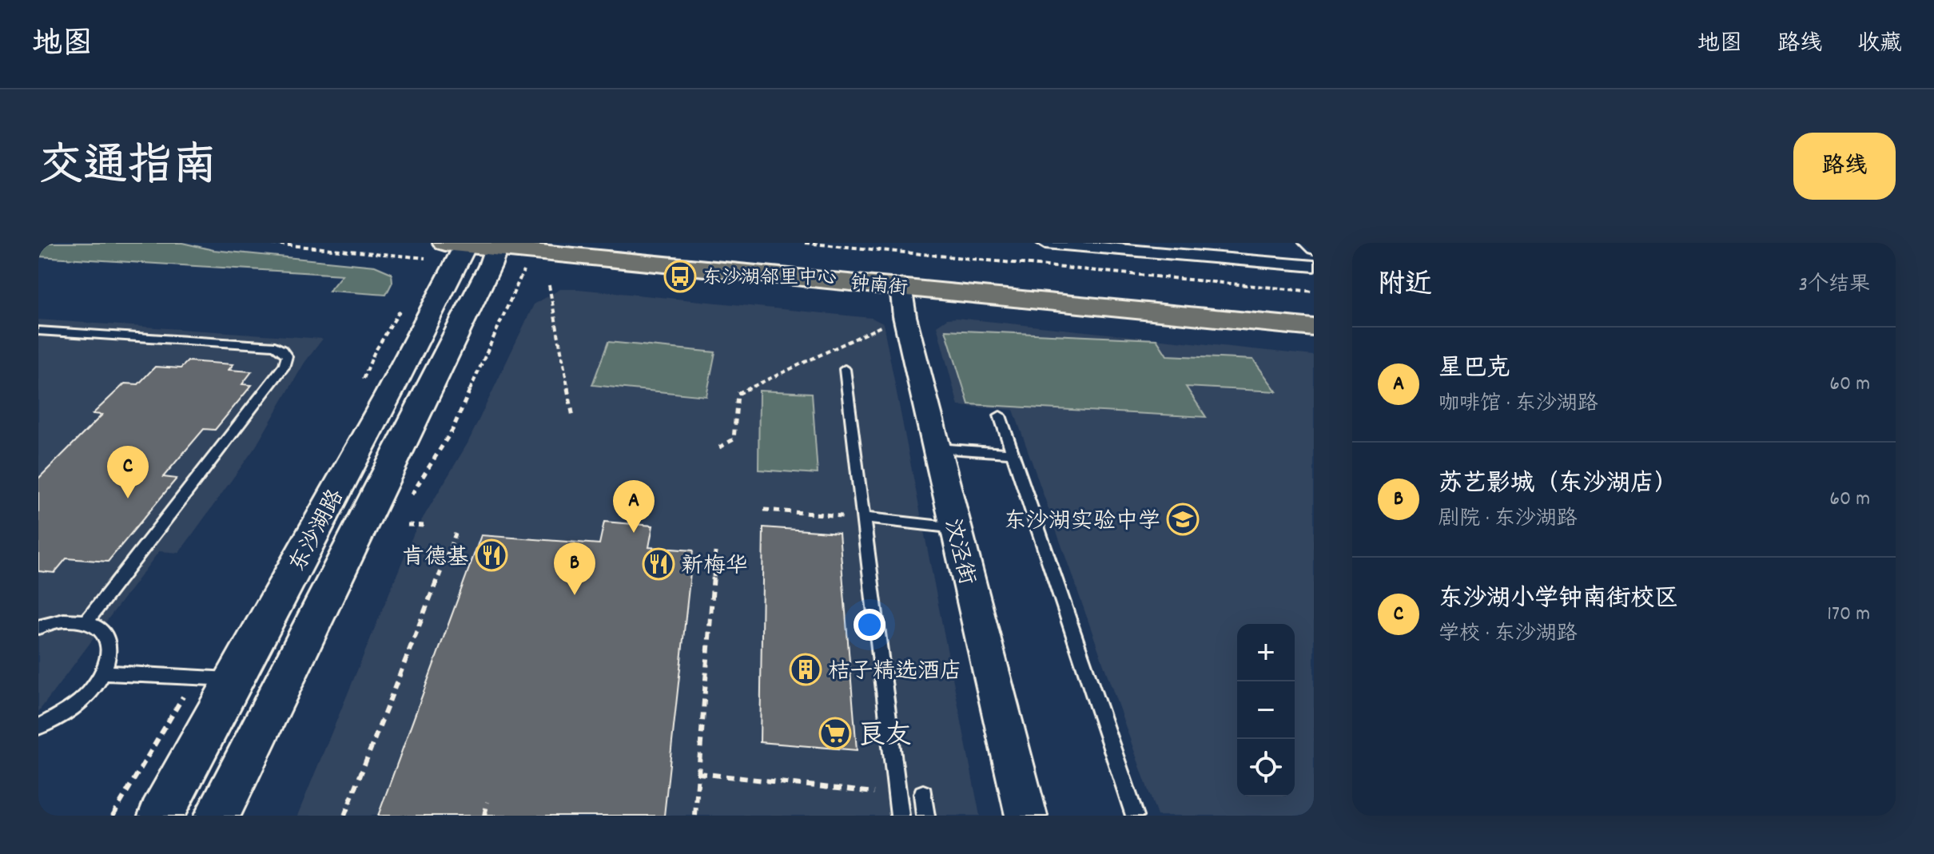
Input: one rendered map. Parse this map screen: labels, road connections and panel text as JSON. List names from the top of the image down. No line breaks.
{"streets":{"main road":["钟南街","东沙湖路"],"street":["汶泾街"]},"crossings":[["钟南街","东沙湖路"],["钟南街","汶泾街"]],"places":{"bus stop":["东沙湖邻里中心"],"school or university":["东沙湖实验中学"],"restaurant":["肯德基","新梅华"],"building":["桔子精选酒店"],"supermarket":["良友"]},"page":{"header":"地图","nav":["地图","路线","收藏"],"title":"交通指南","buttons":"路线","heading":["附近","3个结果"],"list":[{"mark":"A","name":"星巴克","note":"咖啡馆 · 东沙湖路","value":"60 m"},{"mark":"B","name":"苏艺影城（东沙湖店）","note":"剧院 · 东沙湖路","value":"60 m"},{"mark":"C","name":"东沙湖小学钟南街校区","note":"学校 · 东沙湖路","value":"170 m"}],"pins":["C","A","B"],"map_buttons":["+","−"]}}
